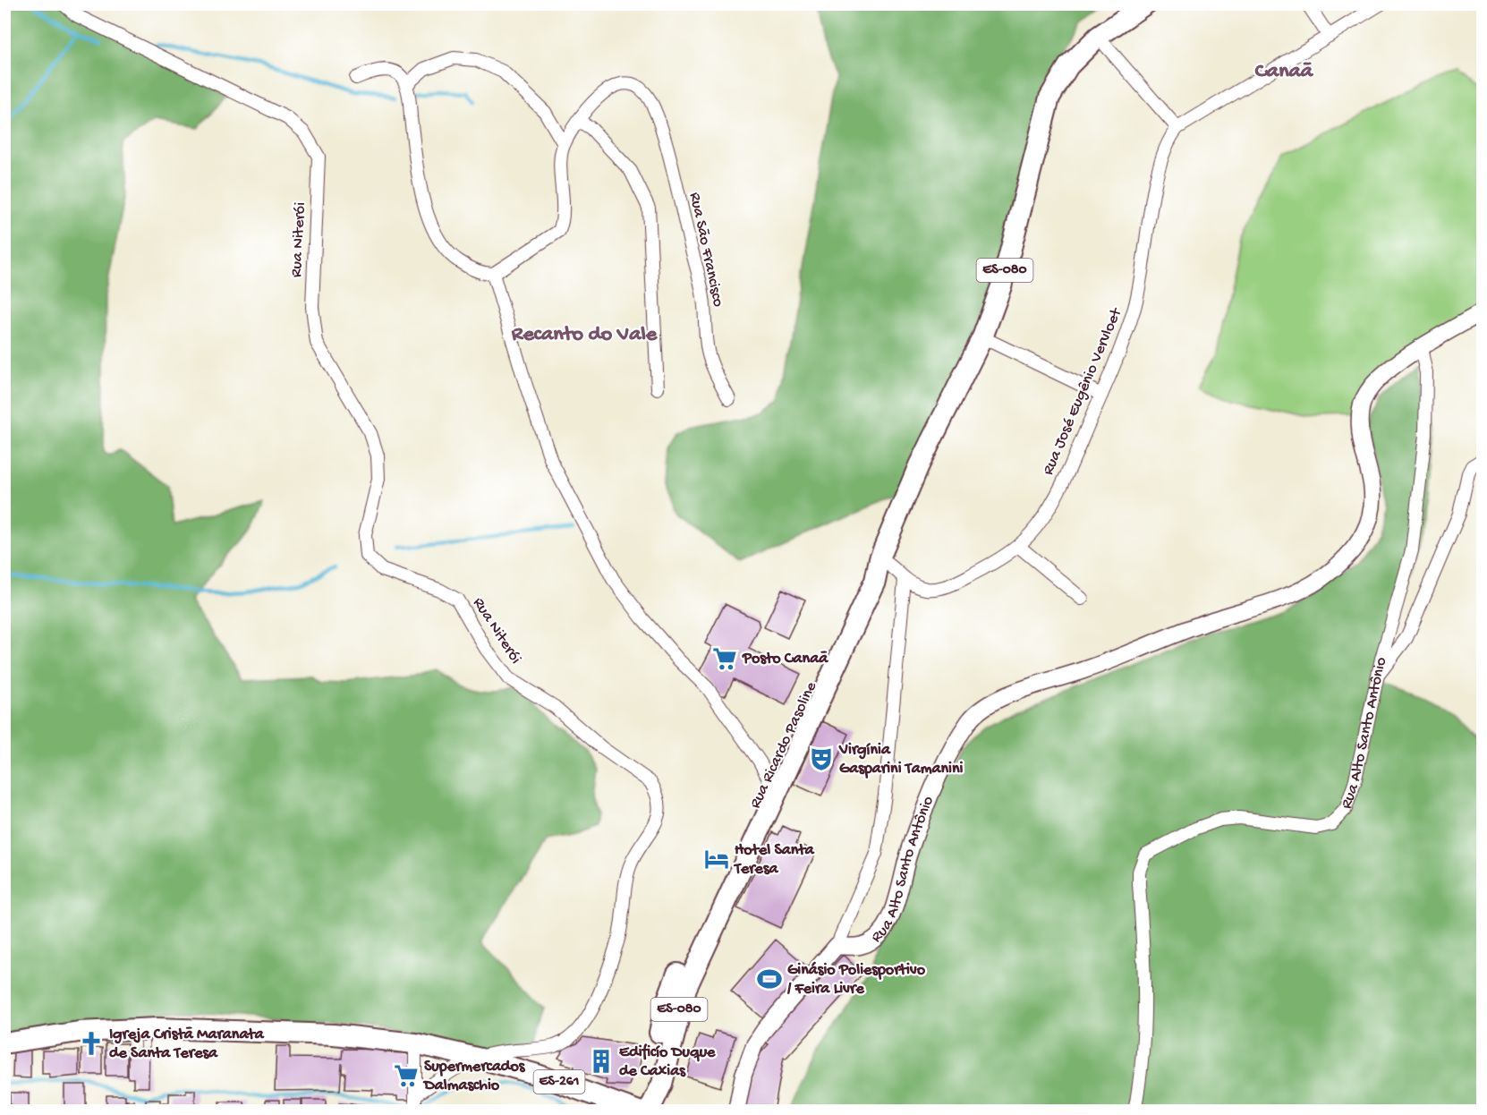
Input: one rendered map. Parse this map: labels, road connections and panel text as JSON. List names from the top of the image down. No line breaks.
{"streets":{"main road":["ES-080","Rua Ricardo Pasoline","ES-261"],"street":["Rua Niterói","Rua São Francisco","Rua José Eugênio Vervloet","Rua Alto Santo Antônio"]},"crossings":[["Rua Niterói","ES-261"],["ES-080","Rua José Eugênio Vervloet"],["ES-080","Rua Ricardo Pasoline"],["Rua José Eugênio Vervloet","Rua Ricardo Pasoline"]],"districts":["Canaã","Recanto do Vale"],"places":{"supermarket":["Posto Canaã","Supermercados Dalmaschio"],"theatre":["Virgínia Gasparini Tamanini"],"hotel":["Hotel Santa Teresa"],"sports":["Ginásio Poliesportivo / Feira Livre"],"church":["Igreja Cristã Maranata de Santa Teresa"],"building":["Edificío Duque de Caxias"]}}
